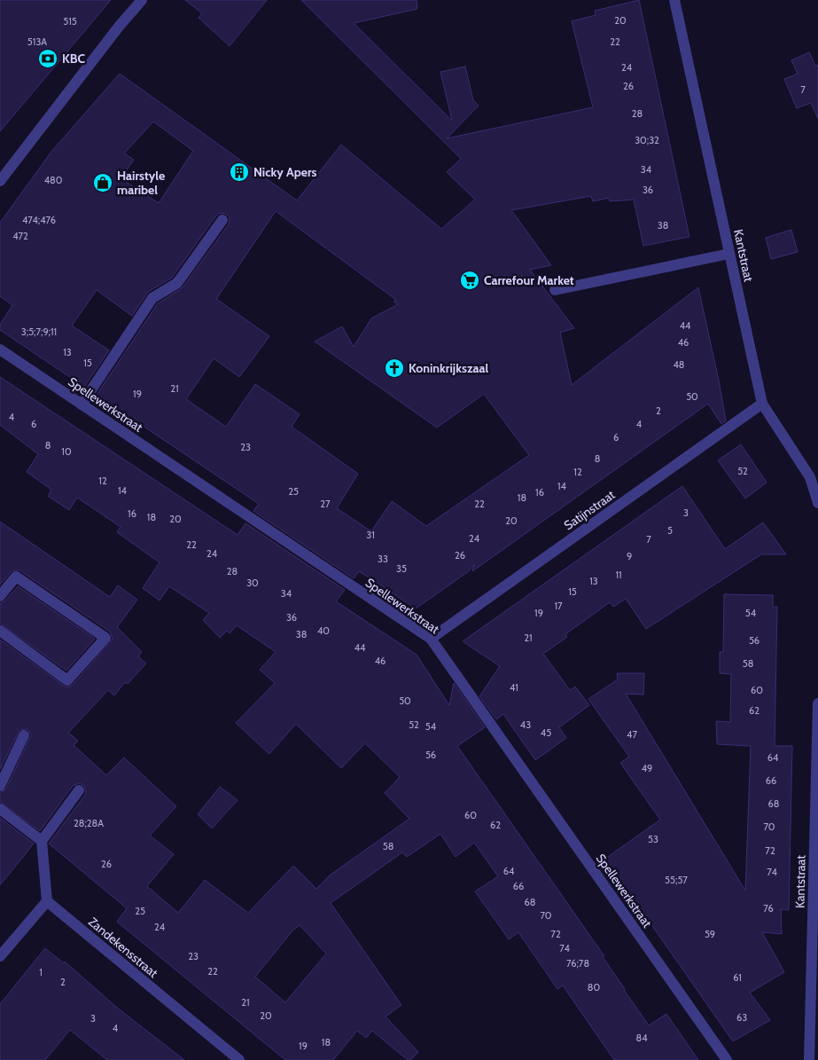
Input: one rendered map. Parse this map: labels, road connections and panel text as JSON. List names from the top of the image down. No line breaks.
{"streets":{"street":["Kantstraat","Spellewerkstraat","Satijnstraat","Zandekensstraat"]},"crossings":[["Kantstraat","Satijnstraat"],["Spellewerkstraat","Satijnstraat"]],"places":{"bank":["KBC"],"building":["Nicky Apers"],"shop":["Hairstyle maribel"],"supermarket":["Carrefour Market"],"church":["Koninkrijkszaal"]},"house_numbers":["20","515","513A","22","24","26","7","28","30;32","34","480","36","474;476","38","472","44","3;5;7;9;11","46","13","15","48","21","19","50","2","4","6","4","6","8","23","10","8","52","12","12","14","14","25","16","18","27","22","3","16","18","20","20","5","31","24","7","22","24","26","9","33","35","28","11","13","30","15","34","17","19","54","36","40","38","21","56","44","46","58","41","60","50","62","52","43","54","45","47","56","64","49","66","68","60","28;28A","62","70","53","58","72","26","64","74","55;57","66","68","76","25","70","24","72","59","74","23","76;78","22","1","61","2","80","21","20","63","3","4","84","18","19"]}
